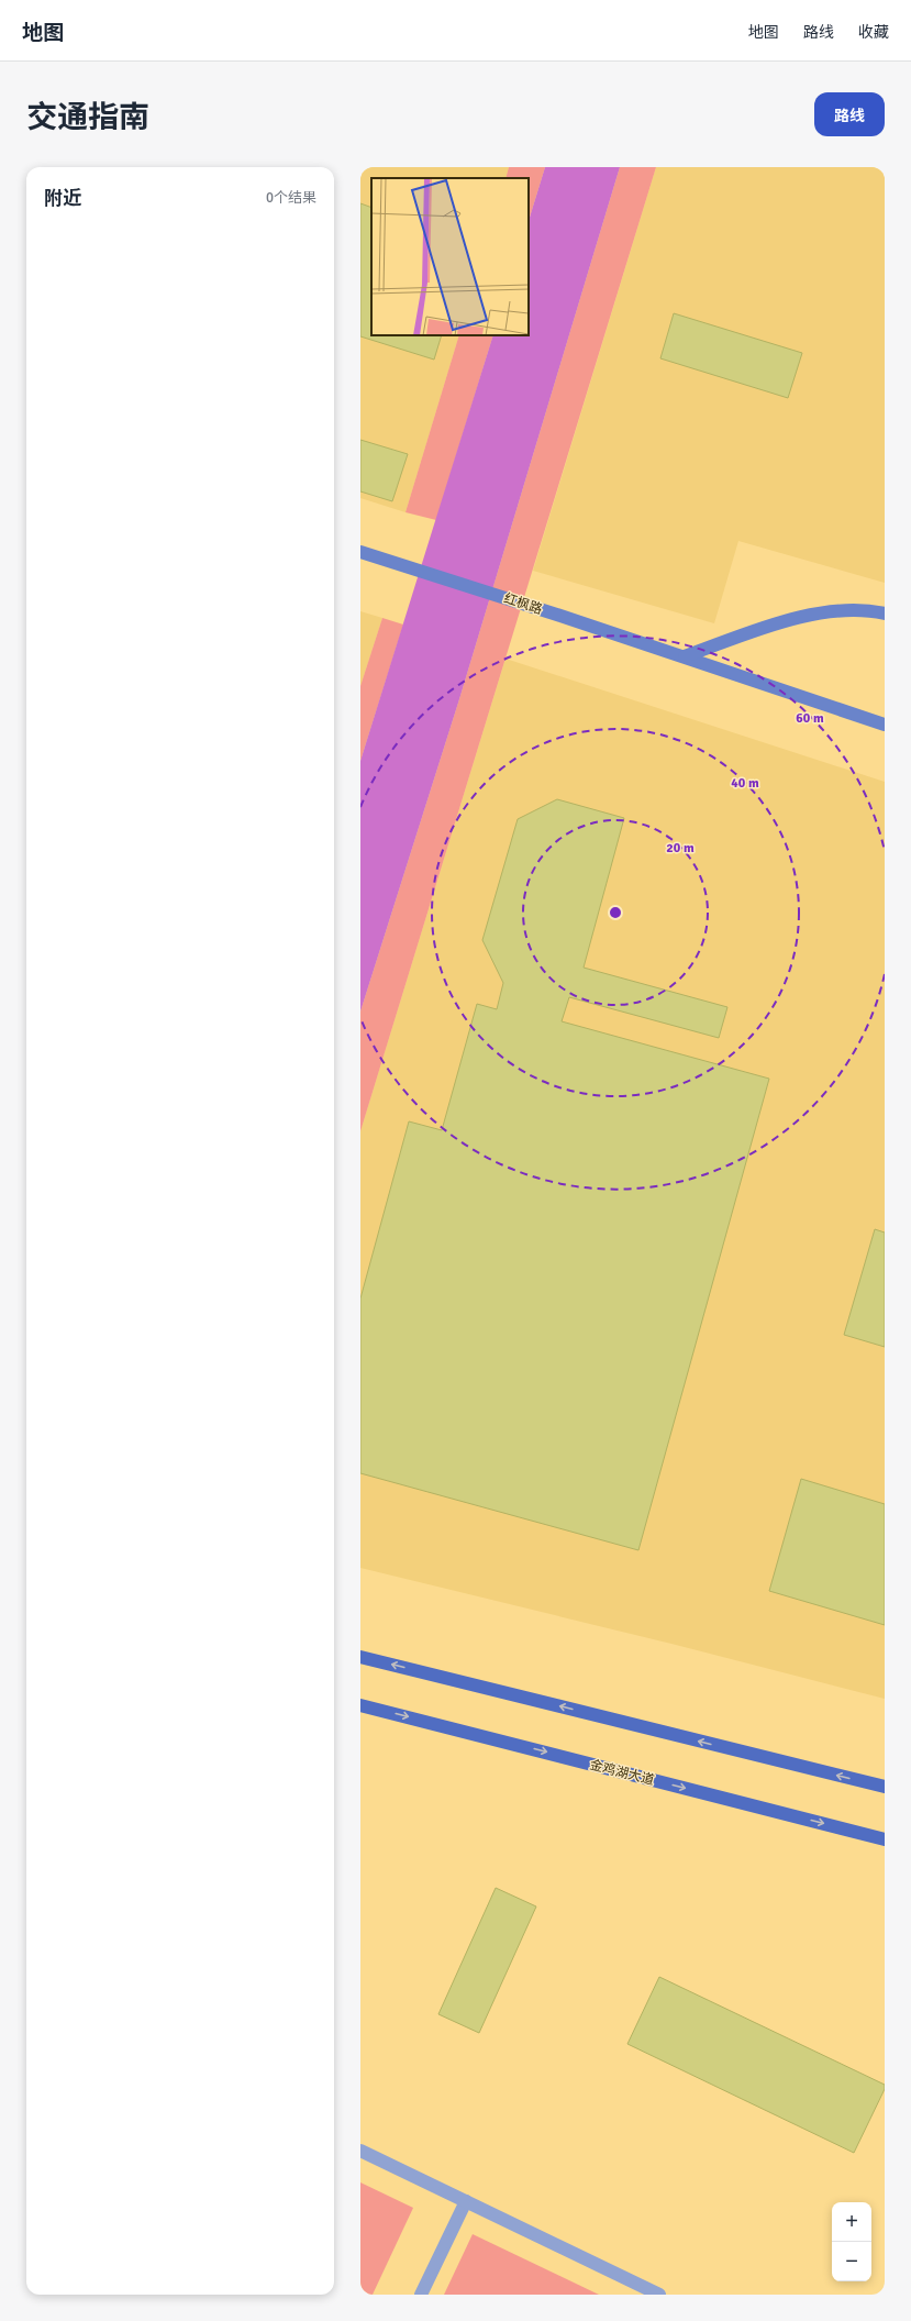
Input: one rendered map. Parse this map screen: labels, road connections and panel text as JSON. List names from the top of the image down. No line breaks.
{"streets":{"main road":["金鸡湖大道"],"street":["红枫路"]},"page":{"header":"地图","nav":["地图","路线","收藏"],"title":"交通指南","buttons":"路线","heading":["附近","0个结果"],"map_buttons":["+","−"]},"rings":["60 m","40 m","20 m"]}
